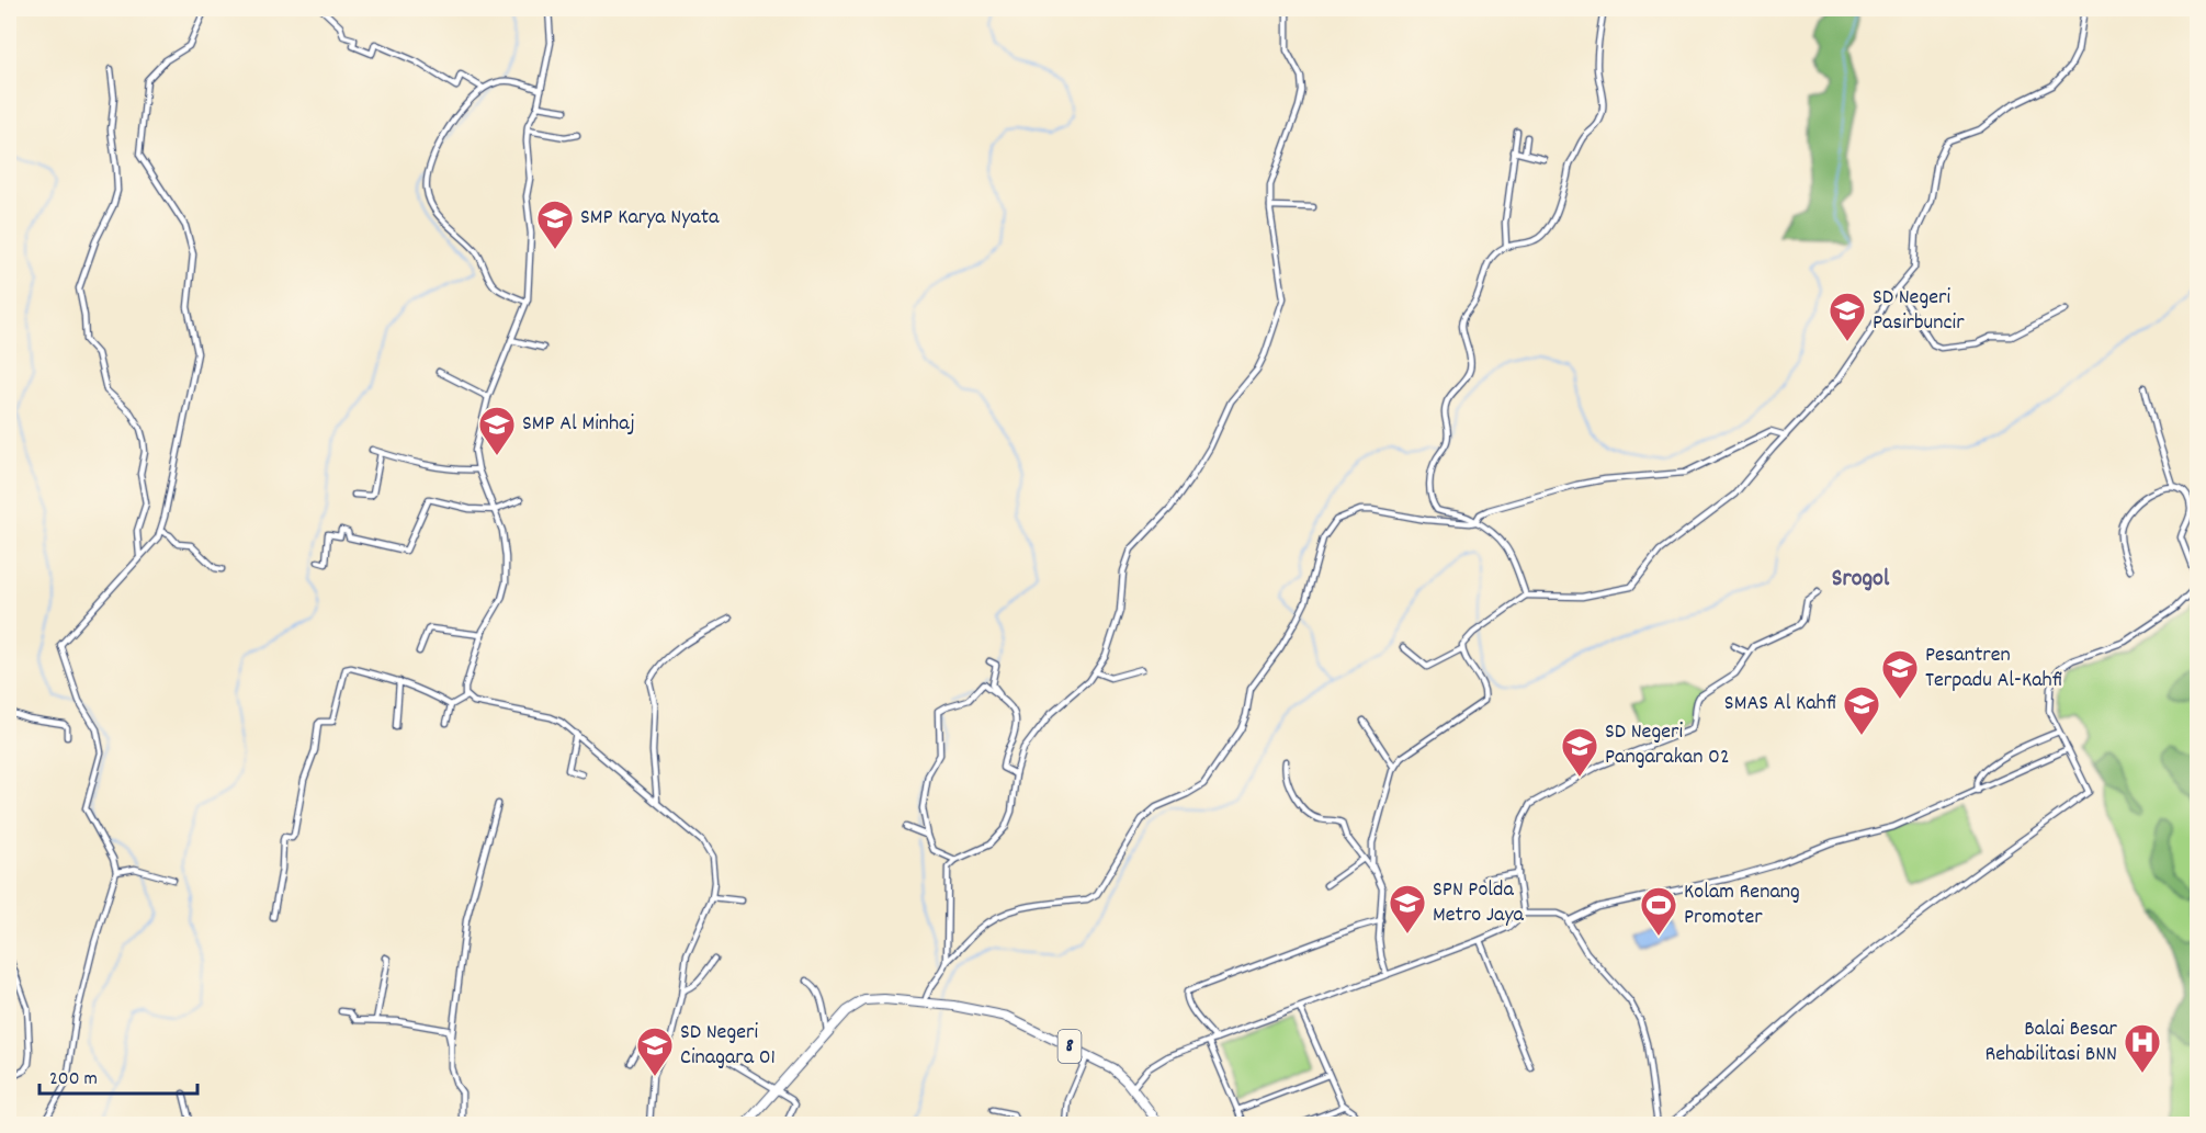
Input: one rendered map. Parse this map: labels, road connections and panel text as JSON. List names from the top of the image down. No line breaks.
{"streets":{"highway":["8"]},"districts":["Srogol"],"places":{"school or university":["SMP Karya Nyata","SD Negeri Pasirbuncir","SMP Al Minhaj","Pesantren Terpadu Al-Kahfi","SMAS Al Kahfi","SD Negeri Pangarakan 02","SPN Polda Metro Jaya","SD Negeri Cinagara 01"],"sports":["Kolam Renang Promoter"],"hospital":["Balai Besar Rehabilitasi BNN"]},"scale_bar":"200 m"}
